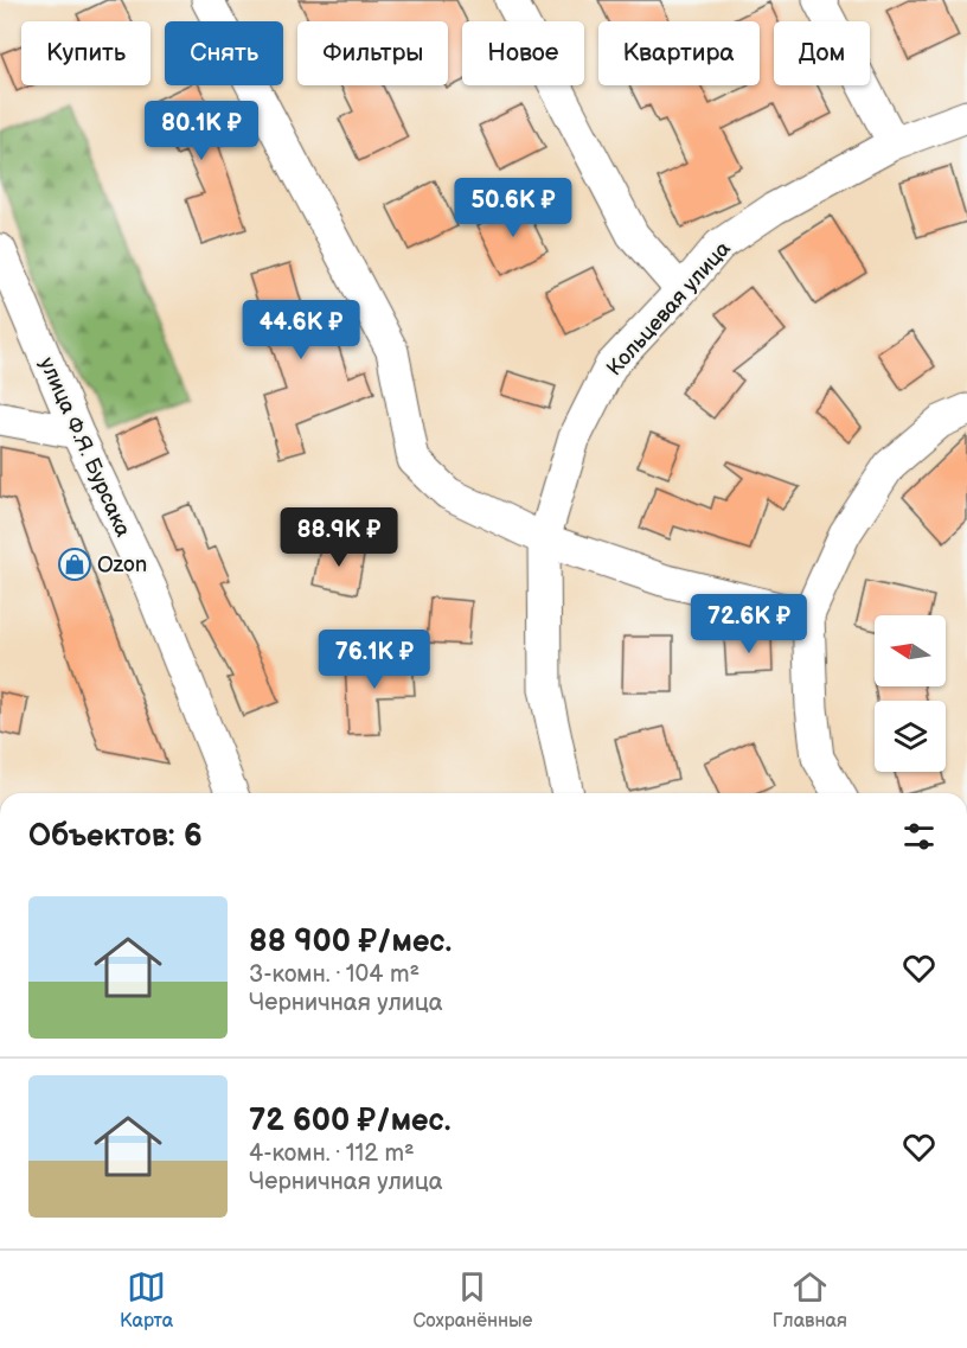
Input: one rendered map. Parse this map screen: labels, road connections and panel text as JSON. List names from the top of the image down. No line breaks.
{"streets":{"street":["Кольцевая улица","улица Ф.Я. Бурсака"]},"places":{"shop":["Ozon"]},"north":"left","page":{"chip":["Купить","Снять","Фильтры","Новое","Квартира","Дом"],"price":["80.1K ₽","50.6K ₽","44.6K ₽","88.9K ₽","72.6K ₽","76.1K ₽"],"heading":"Объектов: 6","list":[{"name":"88 900 ₽/мес.","note":"3-комн. · 104 m² · Черничная улица"},{"name":"72 600 ₽/мес.","note":"4-комн. · 112 m² · Черничная улица"}],"tabs":["Карта","Сохранённые","Главная"]}}
